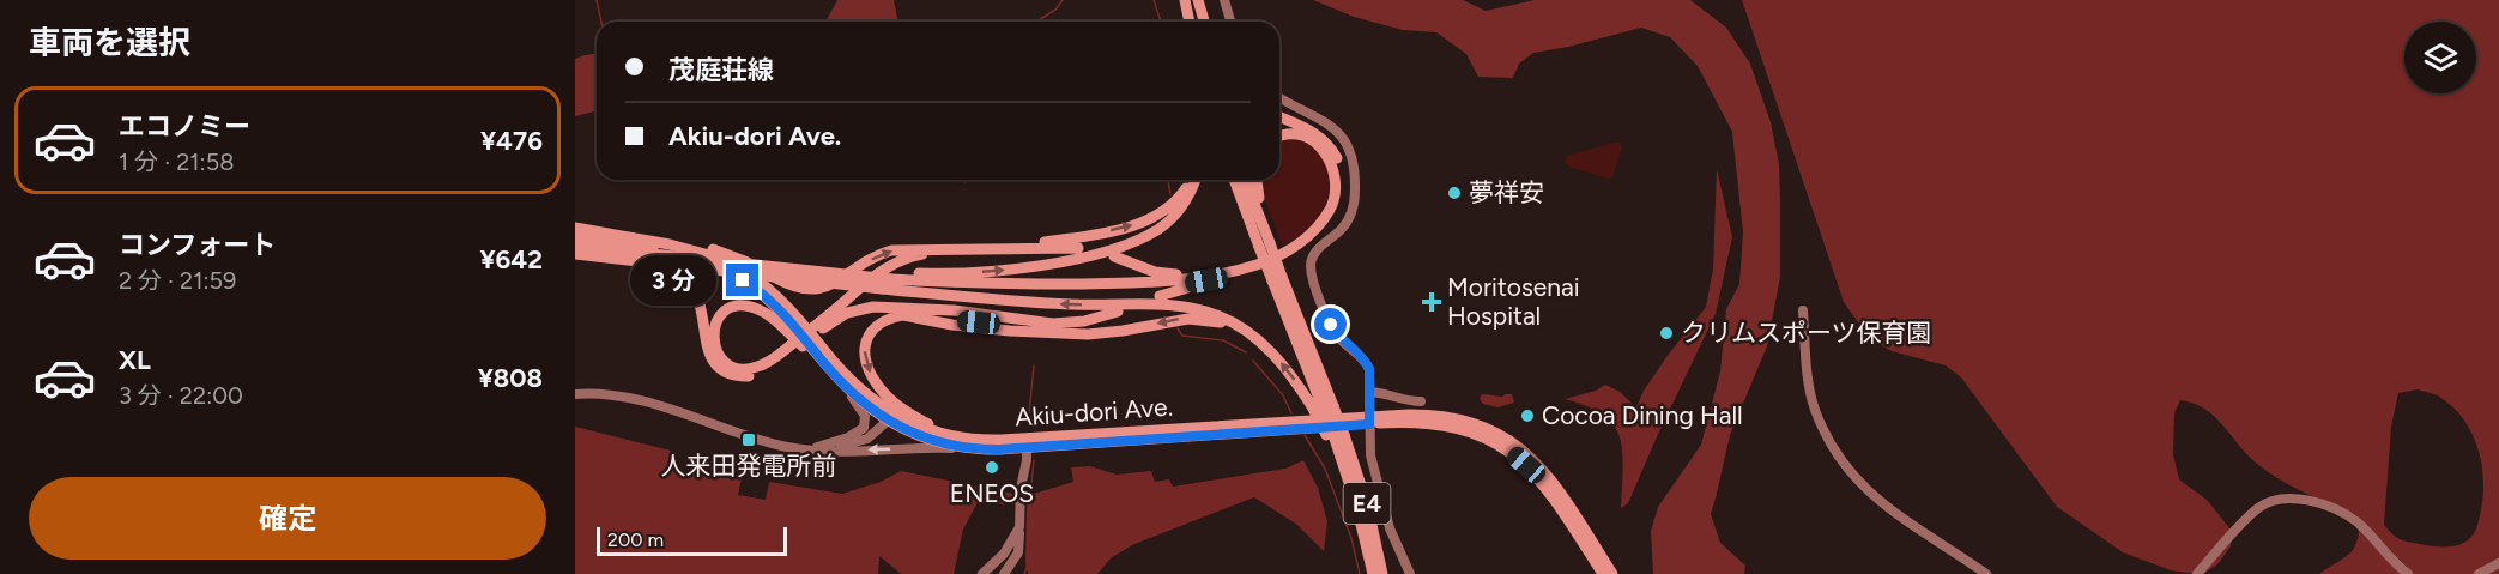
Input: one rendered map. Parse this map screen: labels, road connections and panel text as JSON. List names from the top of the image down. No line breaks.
{"streets":{"highway":["Akiu-dori Ave.","E4"]},"places":{"other":["夢祥安","クリムスポーツ保育園","Cocoa Dining Hall","ENEOS"],"health":["Moritosenai Hospital"],"transit":["人来田発電所前"]},"scale_bar":"200 m","page":{"heading":"車両を選択","banner":["茂庭荘線","Akiu-dori Ave."],"list":[{"name":"エコノミー","note":"1 分 · 21:58","value":"¥476"},{"name":"コンフォート","note":"2 分 · 21:59","value":"¥642"},{"name":"XL","note":"3 分 · 22:00","value":"¥808"}],"bubble":"3 分","buttons":"確定","scale":"200 m"}}
